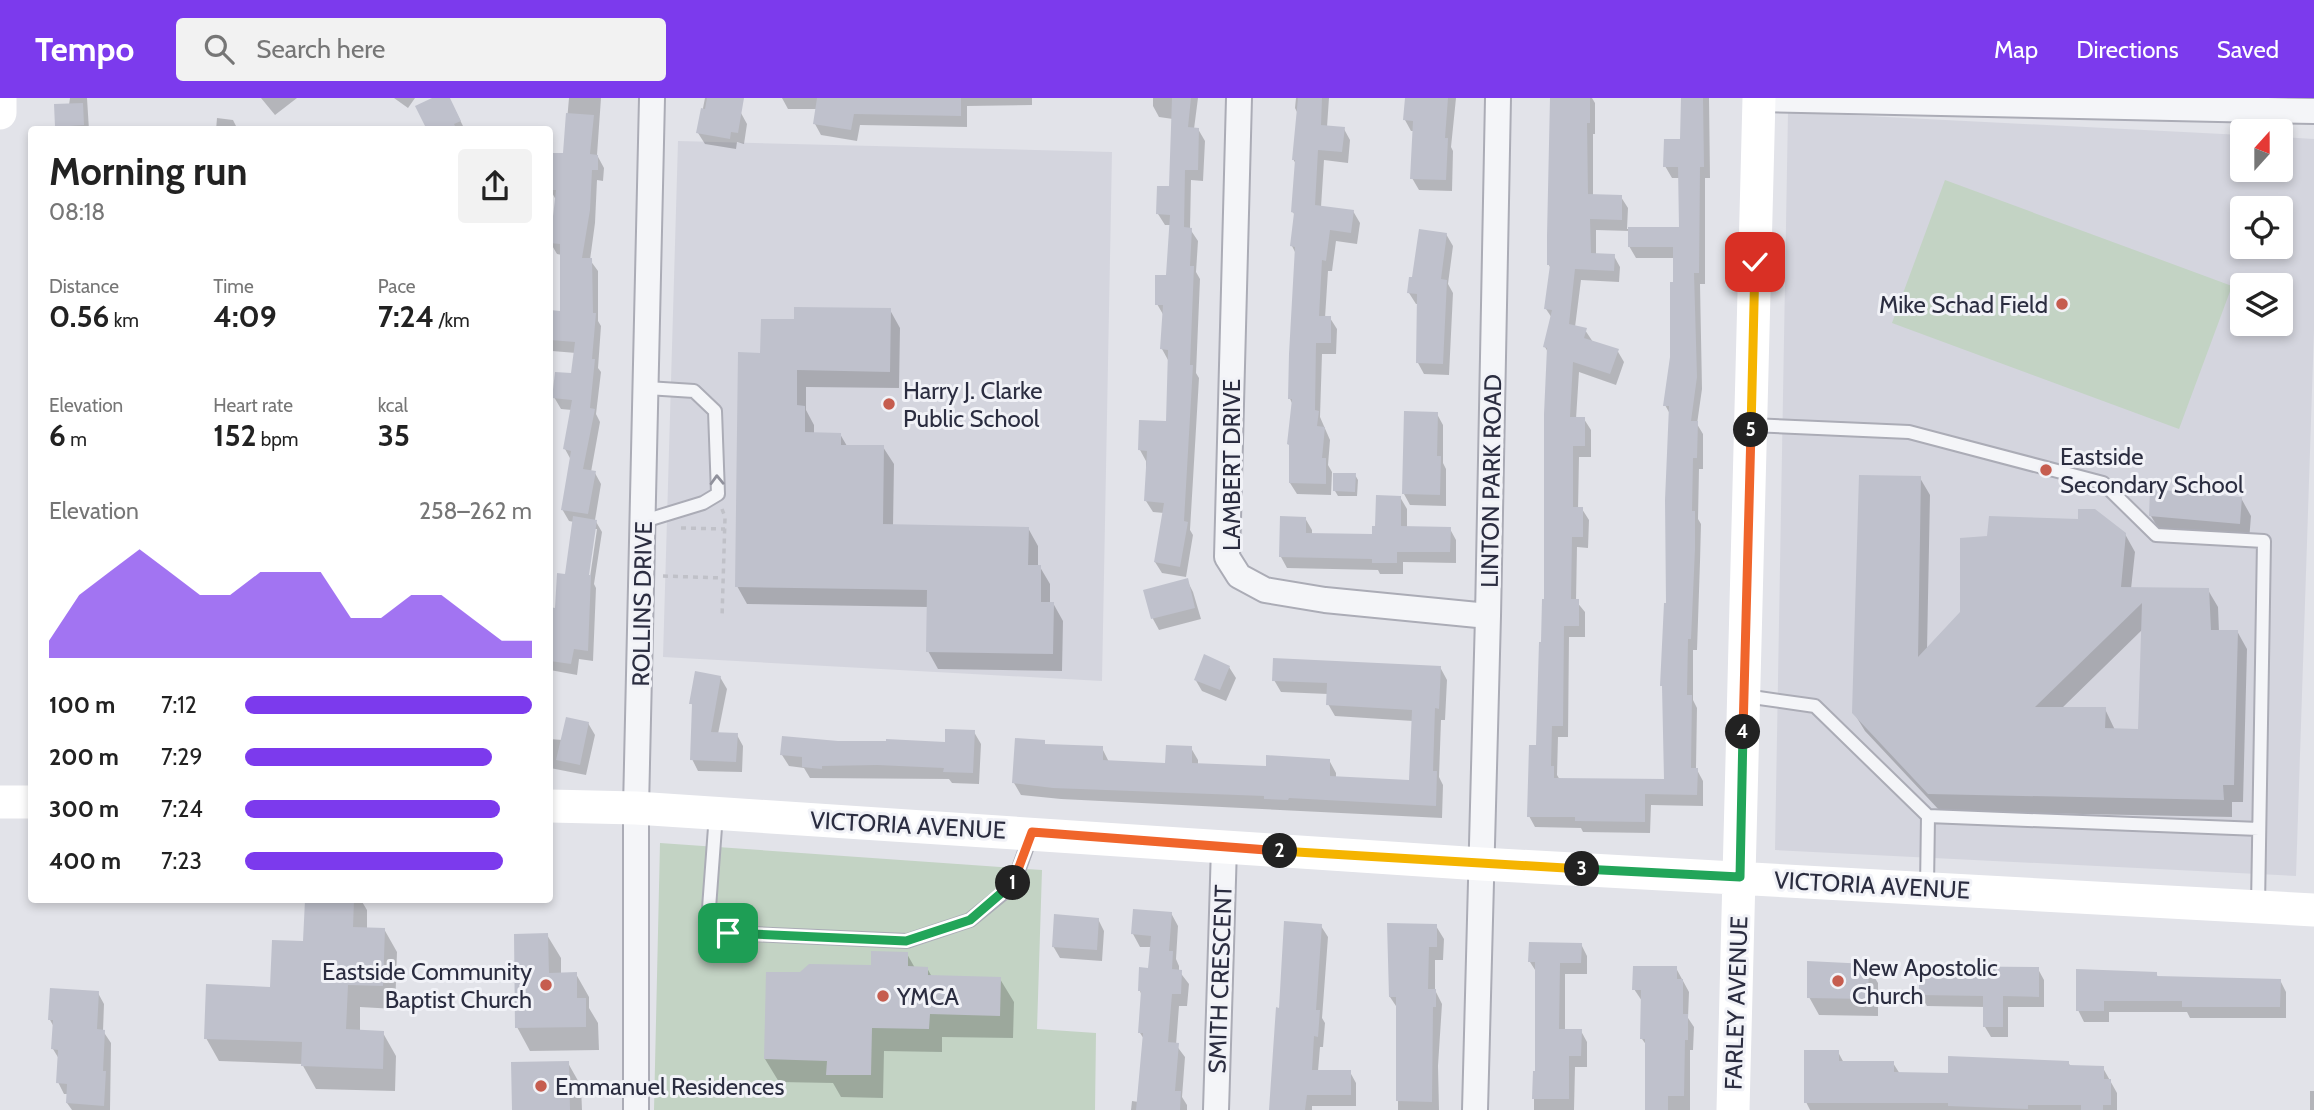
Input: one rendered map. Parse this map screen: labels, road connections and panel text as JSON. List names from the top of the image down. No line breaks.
{"streets":{"street":["LAMBERT DRIVE","LINTON PARK ROAD","ROLLINS DRIVE","VICTORIA AVENUE","SMITH CRESCENT","FARLEY AVENUE"]},"crossings":[["LAMBERT DRIVE","LINTON PARK ROAD"],["LINTON PARK ROAD","VICTORIA AVENUE"],["ROLLINS DRIVE","VICTORIA AVENUE"],["VICTORIA AVENUE","SMITH CRESCENT"],["VICTORIA AVENUE","FARLEY AVENUE"]],"places":["Mike Schad Field","Harry J. Clarke Public School","Eastside Secondary School","New Apostolic Church","Eastside Community Baptist Church","YMCA","Emmanuel Residences"],"north":"top","page":{"header":"Tempo","search":"Search here","nav":["Map","Directions","Saved"],"heading":["Morning run","08:18"],"stats":[["Distance","0.56 km"],["Time","4:09"],["Pace","7:24 /km"],["Elevation","6 m"],["Heart rate","152 bpm"],["kcal","35"]],"pins":["5","4","2","3","1"],"chart":["Elevation","258–262 m"],"list":[{"name":"100 m","note":"7:12"},{"name":"200 m","note":"7:29"},{"name":"300 m","note":"7:24"},{"name":"400 m","note":"7:23"}]}}
